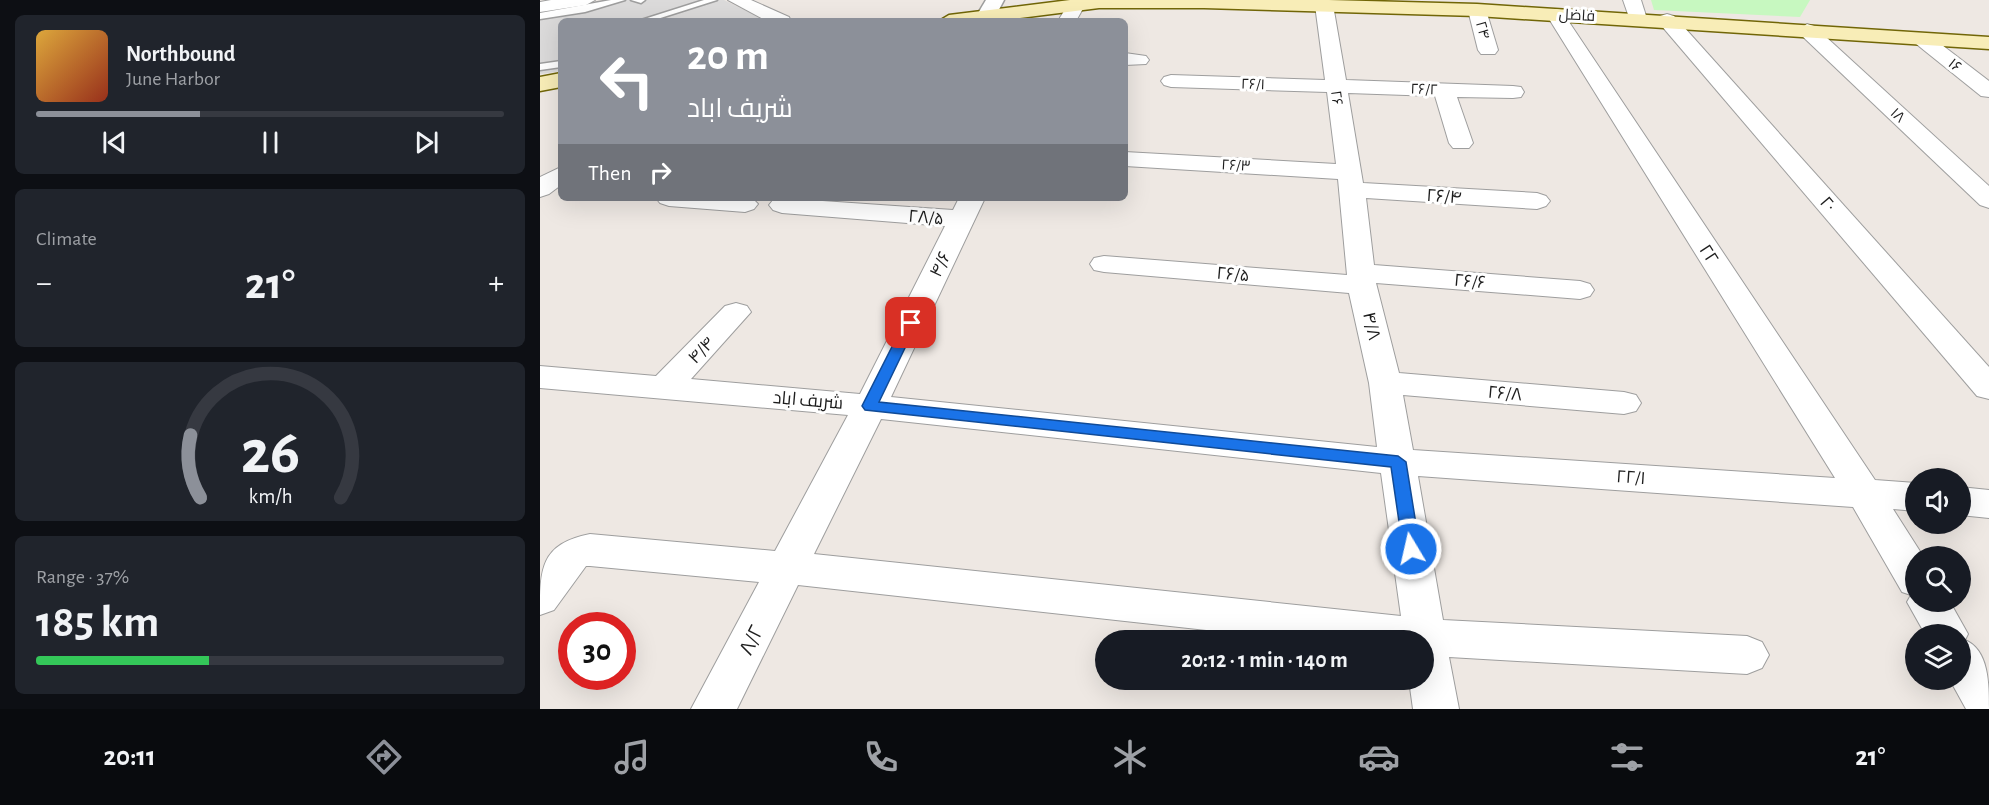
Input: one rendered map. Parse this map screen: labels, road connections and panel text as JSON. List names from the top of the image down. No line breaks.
{"streets":{"main road":["فاضل"],"street":["۲۴","۱۶","۲۶/۱","۲۶/۲","۲۶","۱۸","۲۶/۳","۲۶/۴","۲۰","۲۸/۵","۲۲","۴/۶","۲۶/۵","۲۶/۶","۴/۸","۴/۴","۲۶/۸","شریف اباد","۲۲/۱","۸/۲"]},"crossings":[["فاضل","۲۴"],["فاضل","۱۶"],["فاضل","۲۶"],["فاضل","۱۸"],["فاضل","۲۰"],["فاضل","۲۲"],["۲۶/۱","۲۶/۲"],["۲۶/۱","۲۶"],["۲۶/۲","۲۶"],["۲۶","۲۶/۳"],["۲۶","۲۶/۴"],["۲۶","۴/۸"],["۲۶/۳","۲۶/۴"],["۲۶/۳","۴/۸"],["۲۶/۴","۴/۸"],["۲۸/۵","۴/۶"],["۲۲","۲۲/۱"],["۴/۶","شریف اباد"],["۴/۶","۸/۲"],["۲۶/۵","۲۶/۶"],["۲۶/۵","۴/۸"],["۲۶/۶","۴/۸"],["۴/۸","۲۶/۸"],["۴/۸","شریف اباد"],["۴/۸","۲۲/۱"],["۴/۴","شریف اباد"],["شریف اباد","۲۲/۱"]],"page":{"turn":["20 m","شریف اباد"],"song":["Northbound","June Harbor"],"then":"Then","tile":["Climate",["Range · 37%","185 km"]],"heat":["−","21°","+"],"limit":"30","trip":"20:12 · 1 min · 140 m","tabs":["20:11","21°"],"gauge":["26","km/h"]}}
